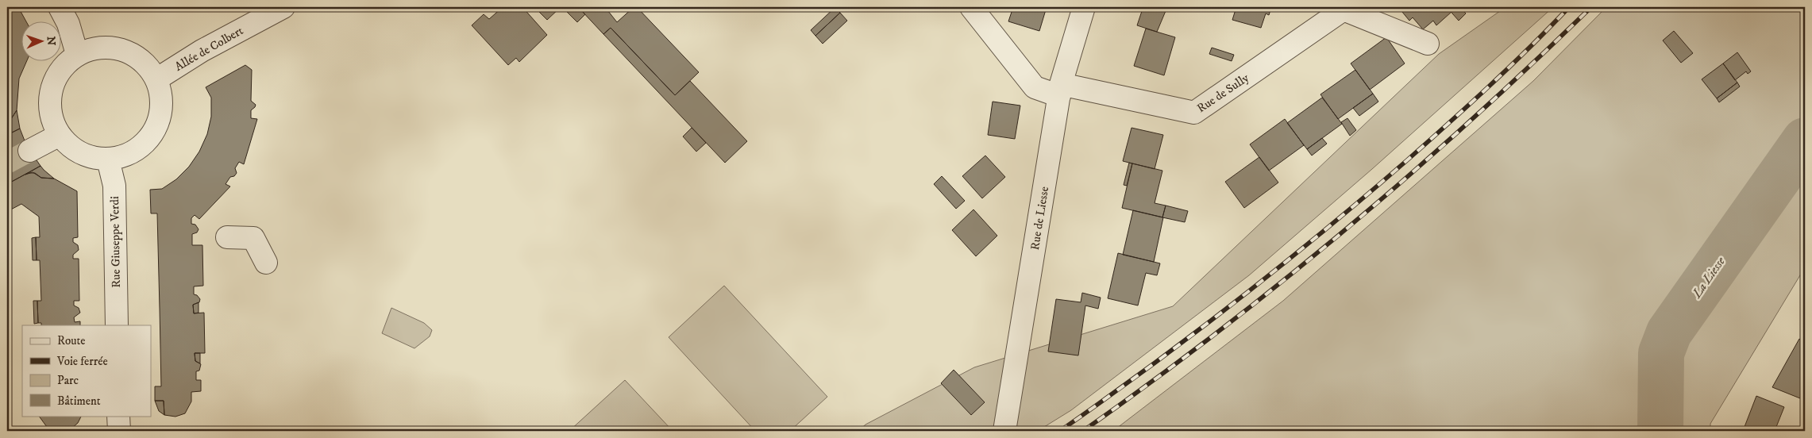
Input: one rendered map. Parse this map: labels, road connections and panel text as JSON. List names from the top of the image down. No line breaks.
{"streets":{"street":["Allée de Colbert","Rue de Sully","Rue de Liesse","Rue Giuseppe Verdi"]},"crossings":[["Allée de Colbert","Rue Giuseppe Verdi"],["Rue de Sully","Rue de Liesse"]],"water":["La Liesse"],"legend":["Route","Voie ferrée","Parc","Bâtiment"],"north":"right"}
